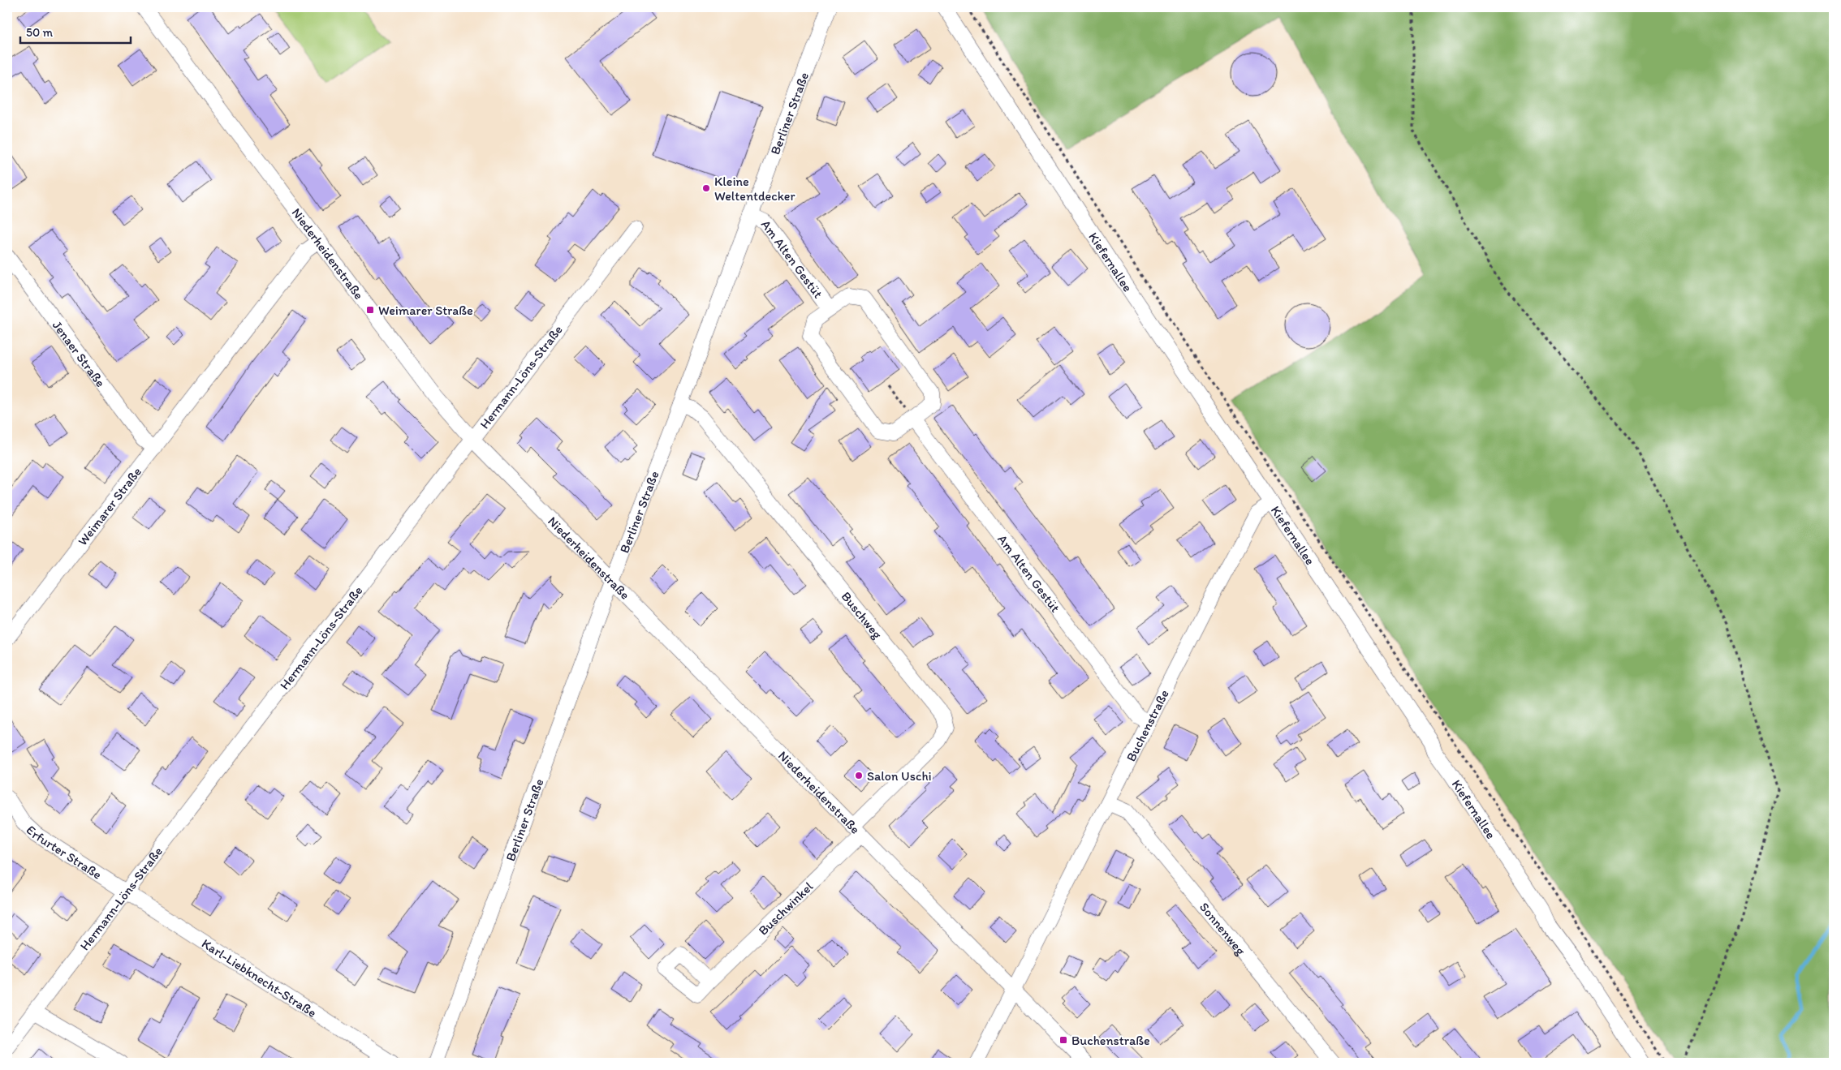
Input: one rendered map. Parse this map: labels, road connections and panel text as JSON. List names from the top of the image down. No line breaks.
{"streets":{"street":["Berliner Straße","Niederheidenstraße","Am Alten Gestüt","Kiefernallee","Jenaer Straße","Hermann-Löns-Straße","Weimarer Straße","Buschweg","Buchenstraße","Erfurter Straße","Buschwinkel","Sonnenweg","Karl-Liebknecht-Straße"]},"crossings":[["Berliner Straße","Niederheidenstraße"],["Berliner Straße","Am Alten Gestüt"],["Berliner Straße","Buschweg"],["Niederheidenstraße","Hermann-Löns-Straße"],["Niederheidenstraße","Weimarer Straße"],["Niederheidenstraße","Buschweg"],["Niederheidenstraße","Buchenstraße"],["Niederheidenstraße","Buschwinkel"],["Am Alten Gestüt","Buchenstraße"],["Kiefernallee","Buchenstraße"],["Jenaer Straße","Weimarer Straße"],["Hermann-Löns-Straße","Erfurter Straße"],["Hermann-Löns-Straße","Karl-Liebknecht-Straße"],["Buschweg","Buschwinkel"],["Buchenstraße","Sonnenweg"],["Erfurter Straße","Karl-Liebknecht-Straße"]],"places":{"other":["Kleine Weltentdecker","Salon Uschi"],"transit":["Weimarer Straße","Buchenstraße"]},"scale_bar":"50 m"}
